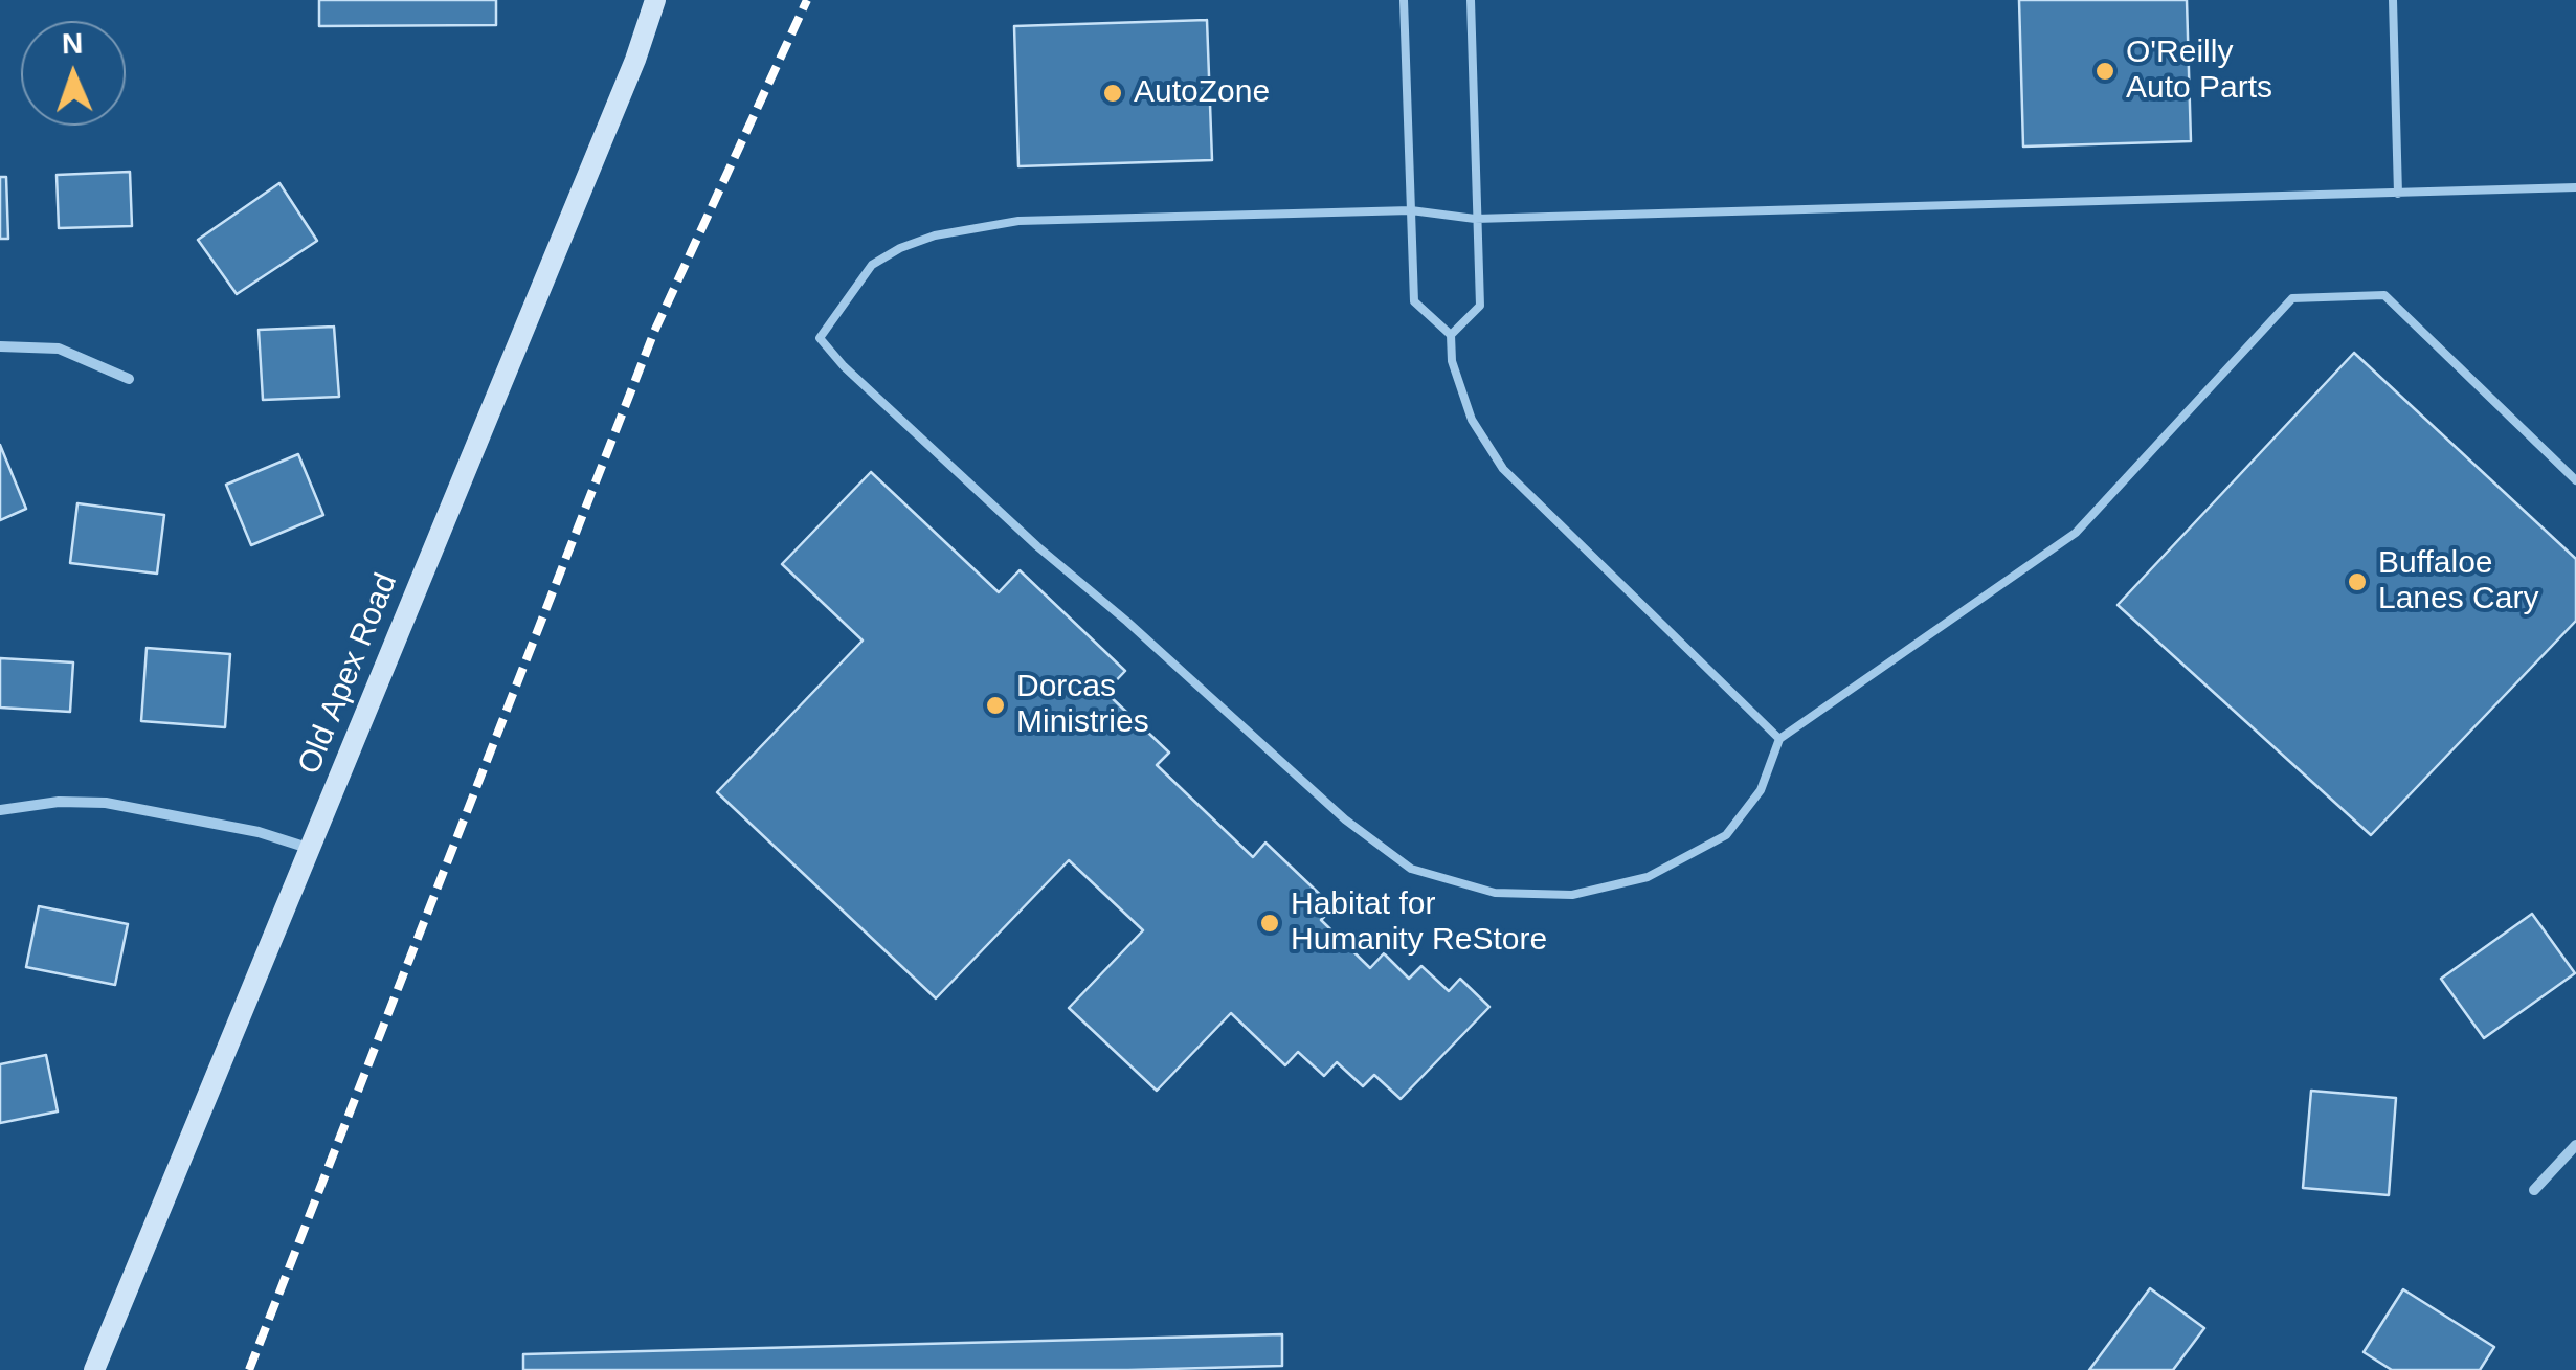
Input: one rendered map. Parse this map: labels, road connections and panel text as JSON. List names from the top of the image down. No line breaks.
{"streets":{"main road":["Old Apex Road"]},"places":["O'Reilly Auto Parts","AutoZone","Buffaloe Lanes Cary","Dorcas Ministries","Habitat for Humanity ReStore"],"north":"top"}
